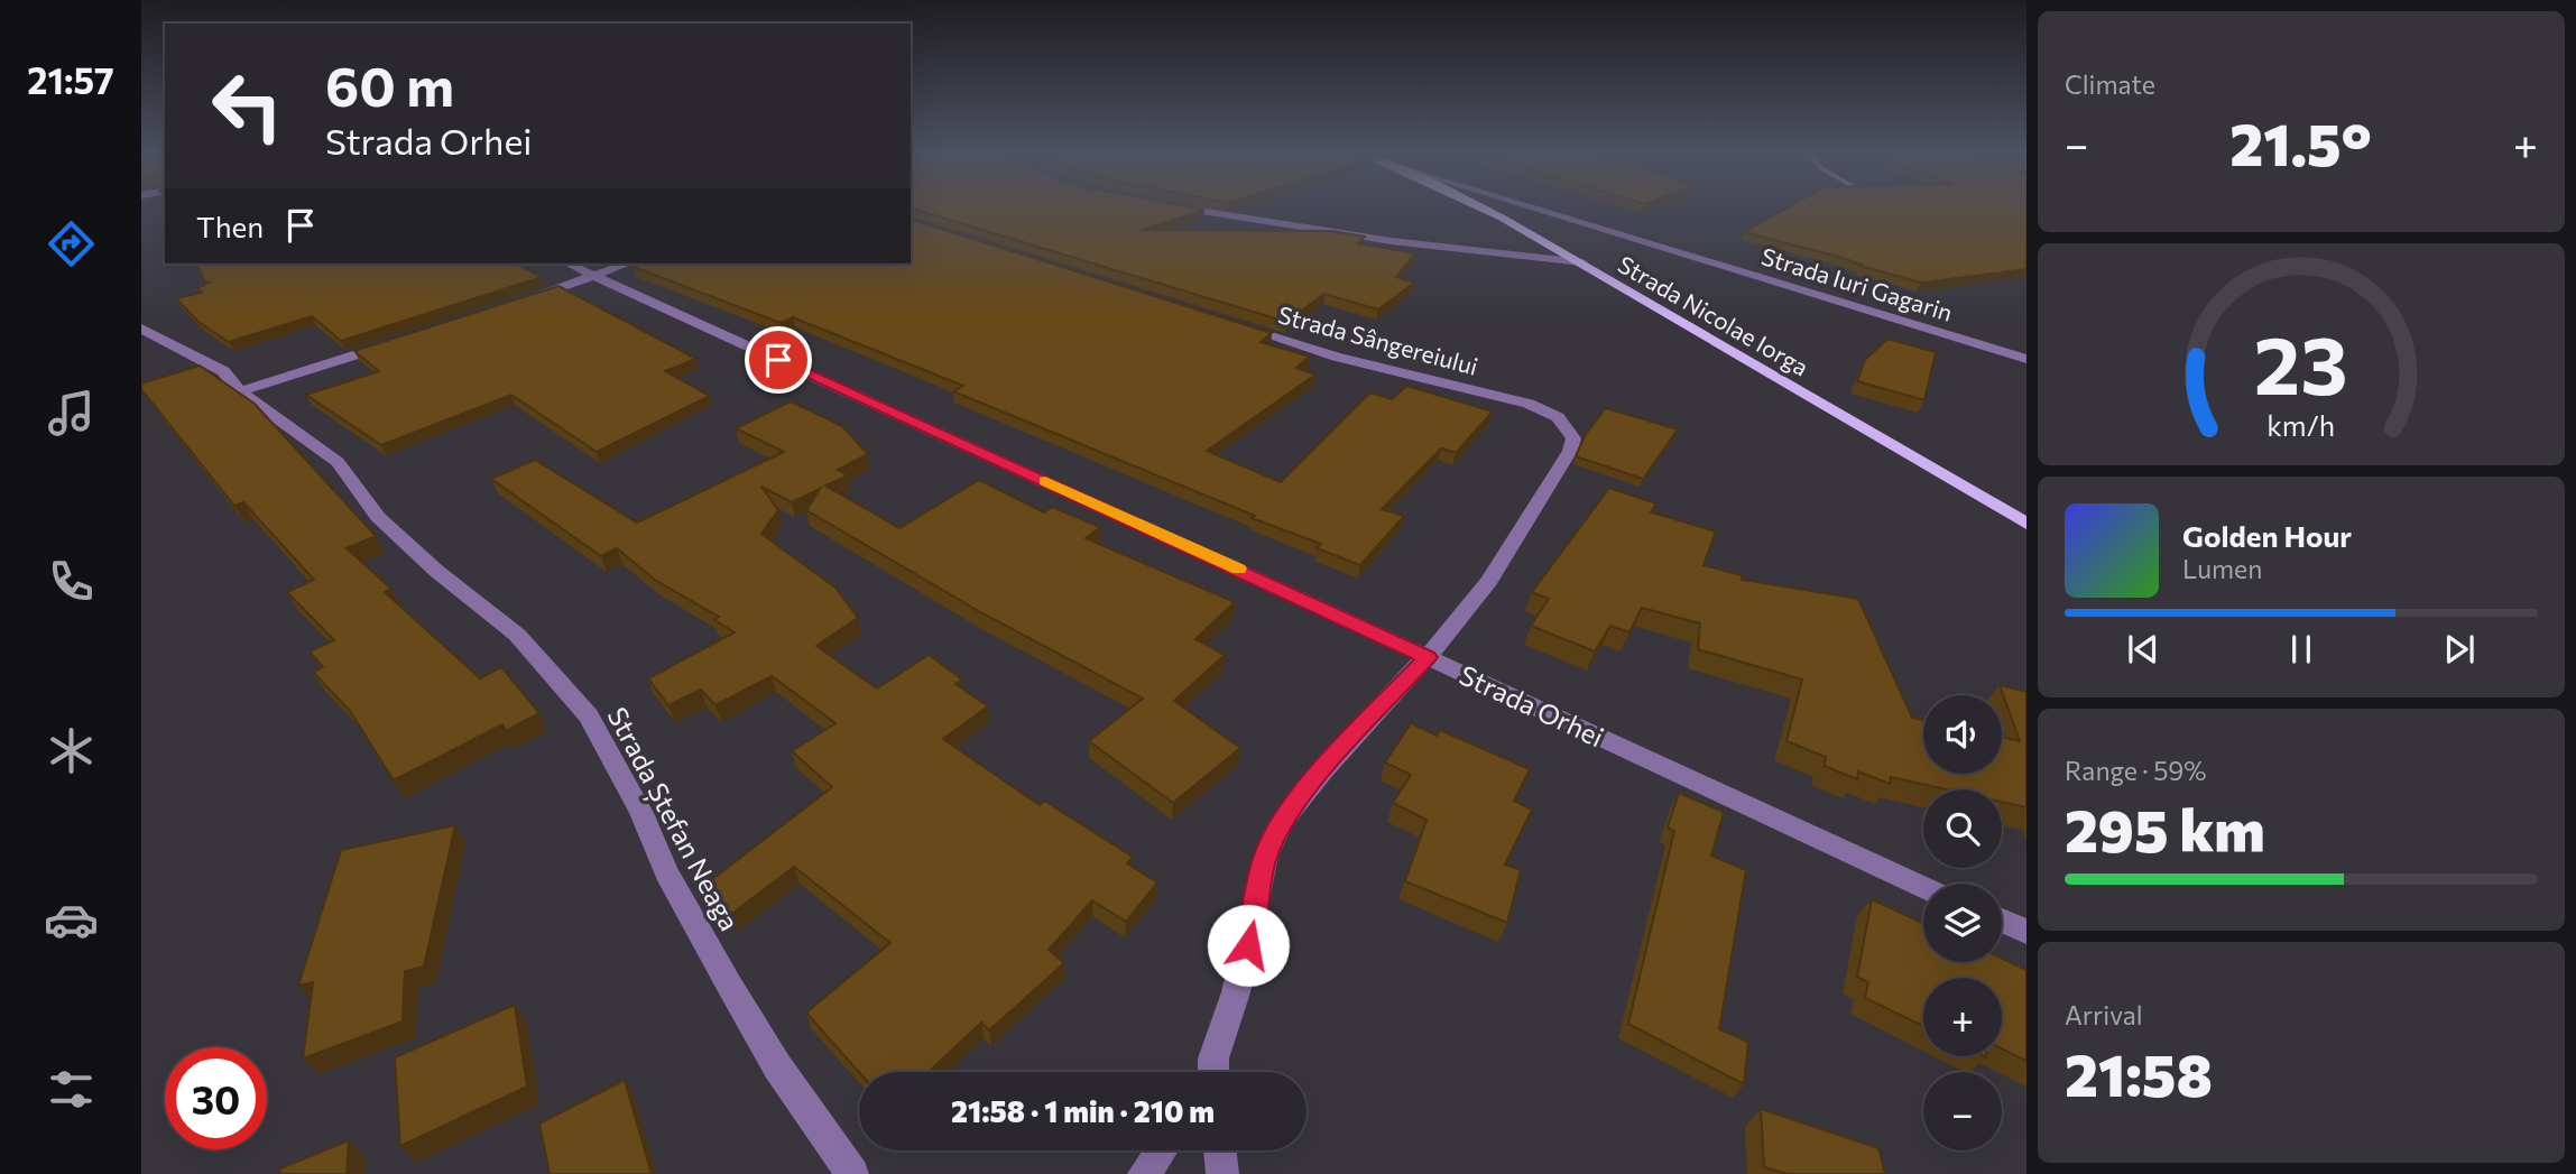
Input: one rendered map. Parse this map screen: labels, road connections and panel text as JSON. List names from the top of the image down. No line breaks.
{"streets":{"main road":["Strada Nicolae Iorga"],"street":["Strada Iuri Gagarin","Strada Sângereiului","Strada Orhei","Strada Ștefan Neaga"]},"crossings":[["Strada Sângereiului","Strada Orhei"]],"page":{"tabs":"21:57","tile":["Climate",["Range · 59%","295 km"],["Arrival","21:58"]],"turn":["60 m","Strada Orhei"],"heat":["−","21.5°","+"],"then":"Then","song":["Golden Hour","Lumen"],"map_buttons":["+","−"],"limit":"30","trip":"21:58 · 1 min · 210 m","gauge":["23","km/h"]}}
